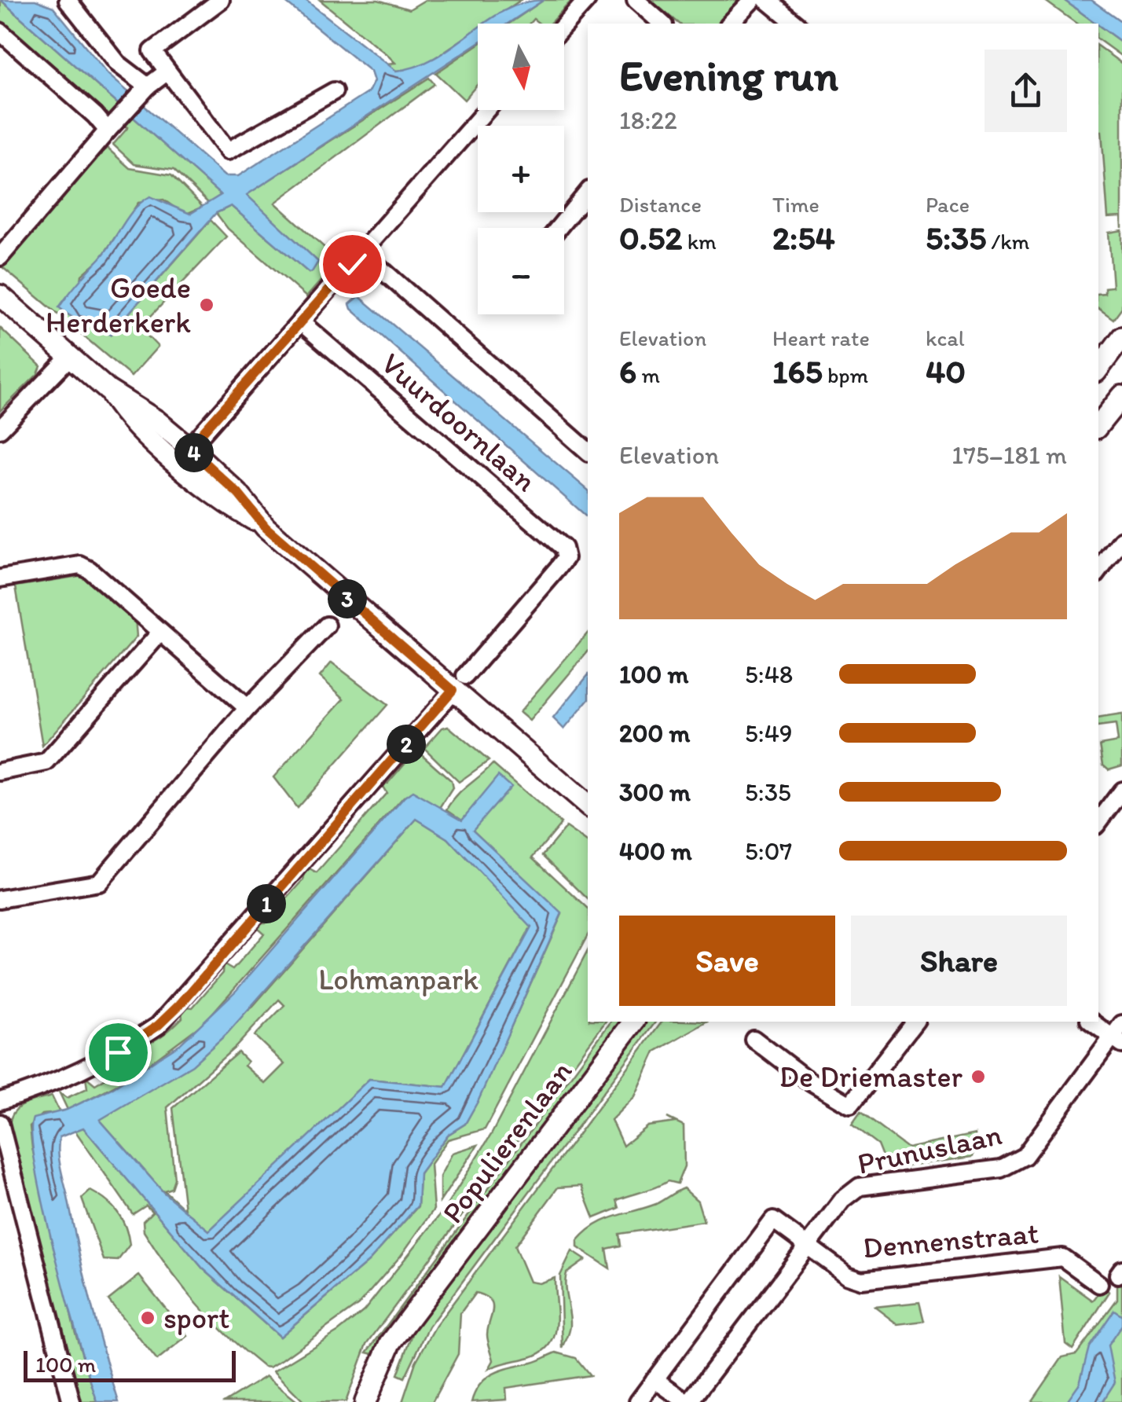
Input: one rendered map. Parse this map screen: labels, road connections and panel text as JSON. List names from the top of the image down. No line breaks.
{"streets":{"street":["Vuurdoornlaan","Populierenlaan","Prunuslaan","Dennenstraat"]},"crossings":[["Prunuslaan","Dennenstraat"]],"parks":["Lohmanpark"],"places":["Goede Herderkerk","De Driemaster","sport"],"scale_bar":"100 m","north":"bottom","page":{"map_buttons":["+","−"],"heading":["Evening run","18:22"],"stats":[["Distance","0.52 km"],["Time","2:54"],["Pace","5:35 /km"],["Elevation","6 m"],["Heart rate","165 bpm"],["kcal","40"]],"chart":["Elevation","175–181 m"],"pins":["4","3","2","1"],"list":[{"name":"100 m","note":"5:48"},{"name":"200 m","note":"5:49"},{"name":"300 m","note":"5:35"},{"name":"400 m","note":"5:07"}],"buttons":["Save","Share"],"scale":"100 m"}}
